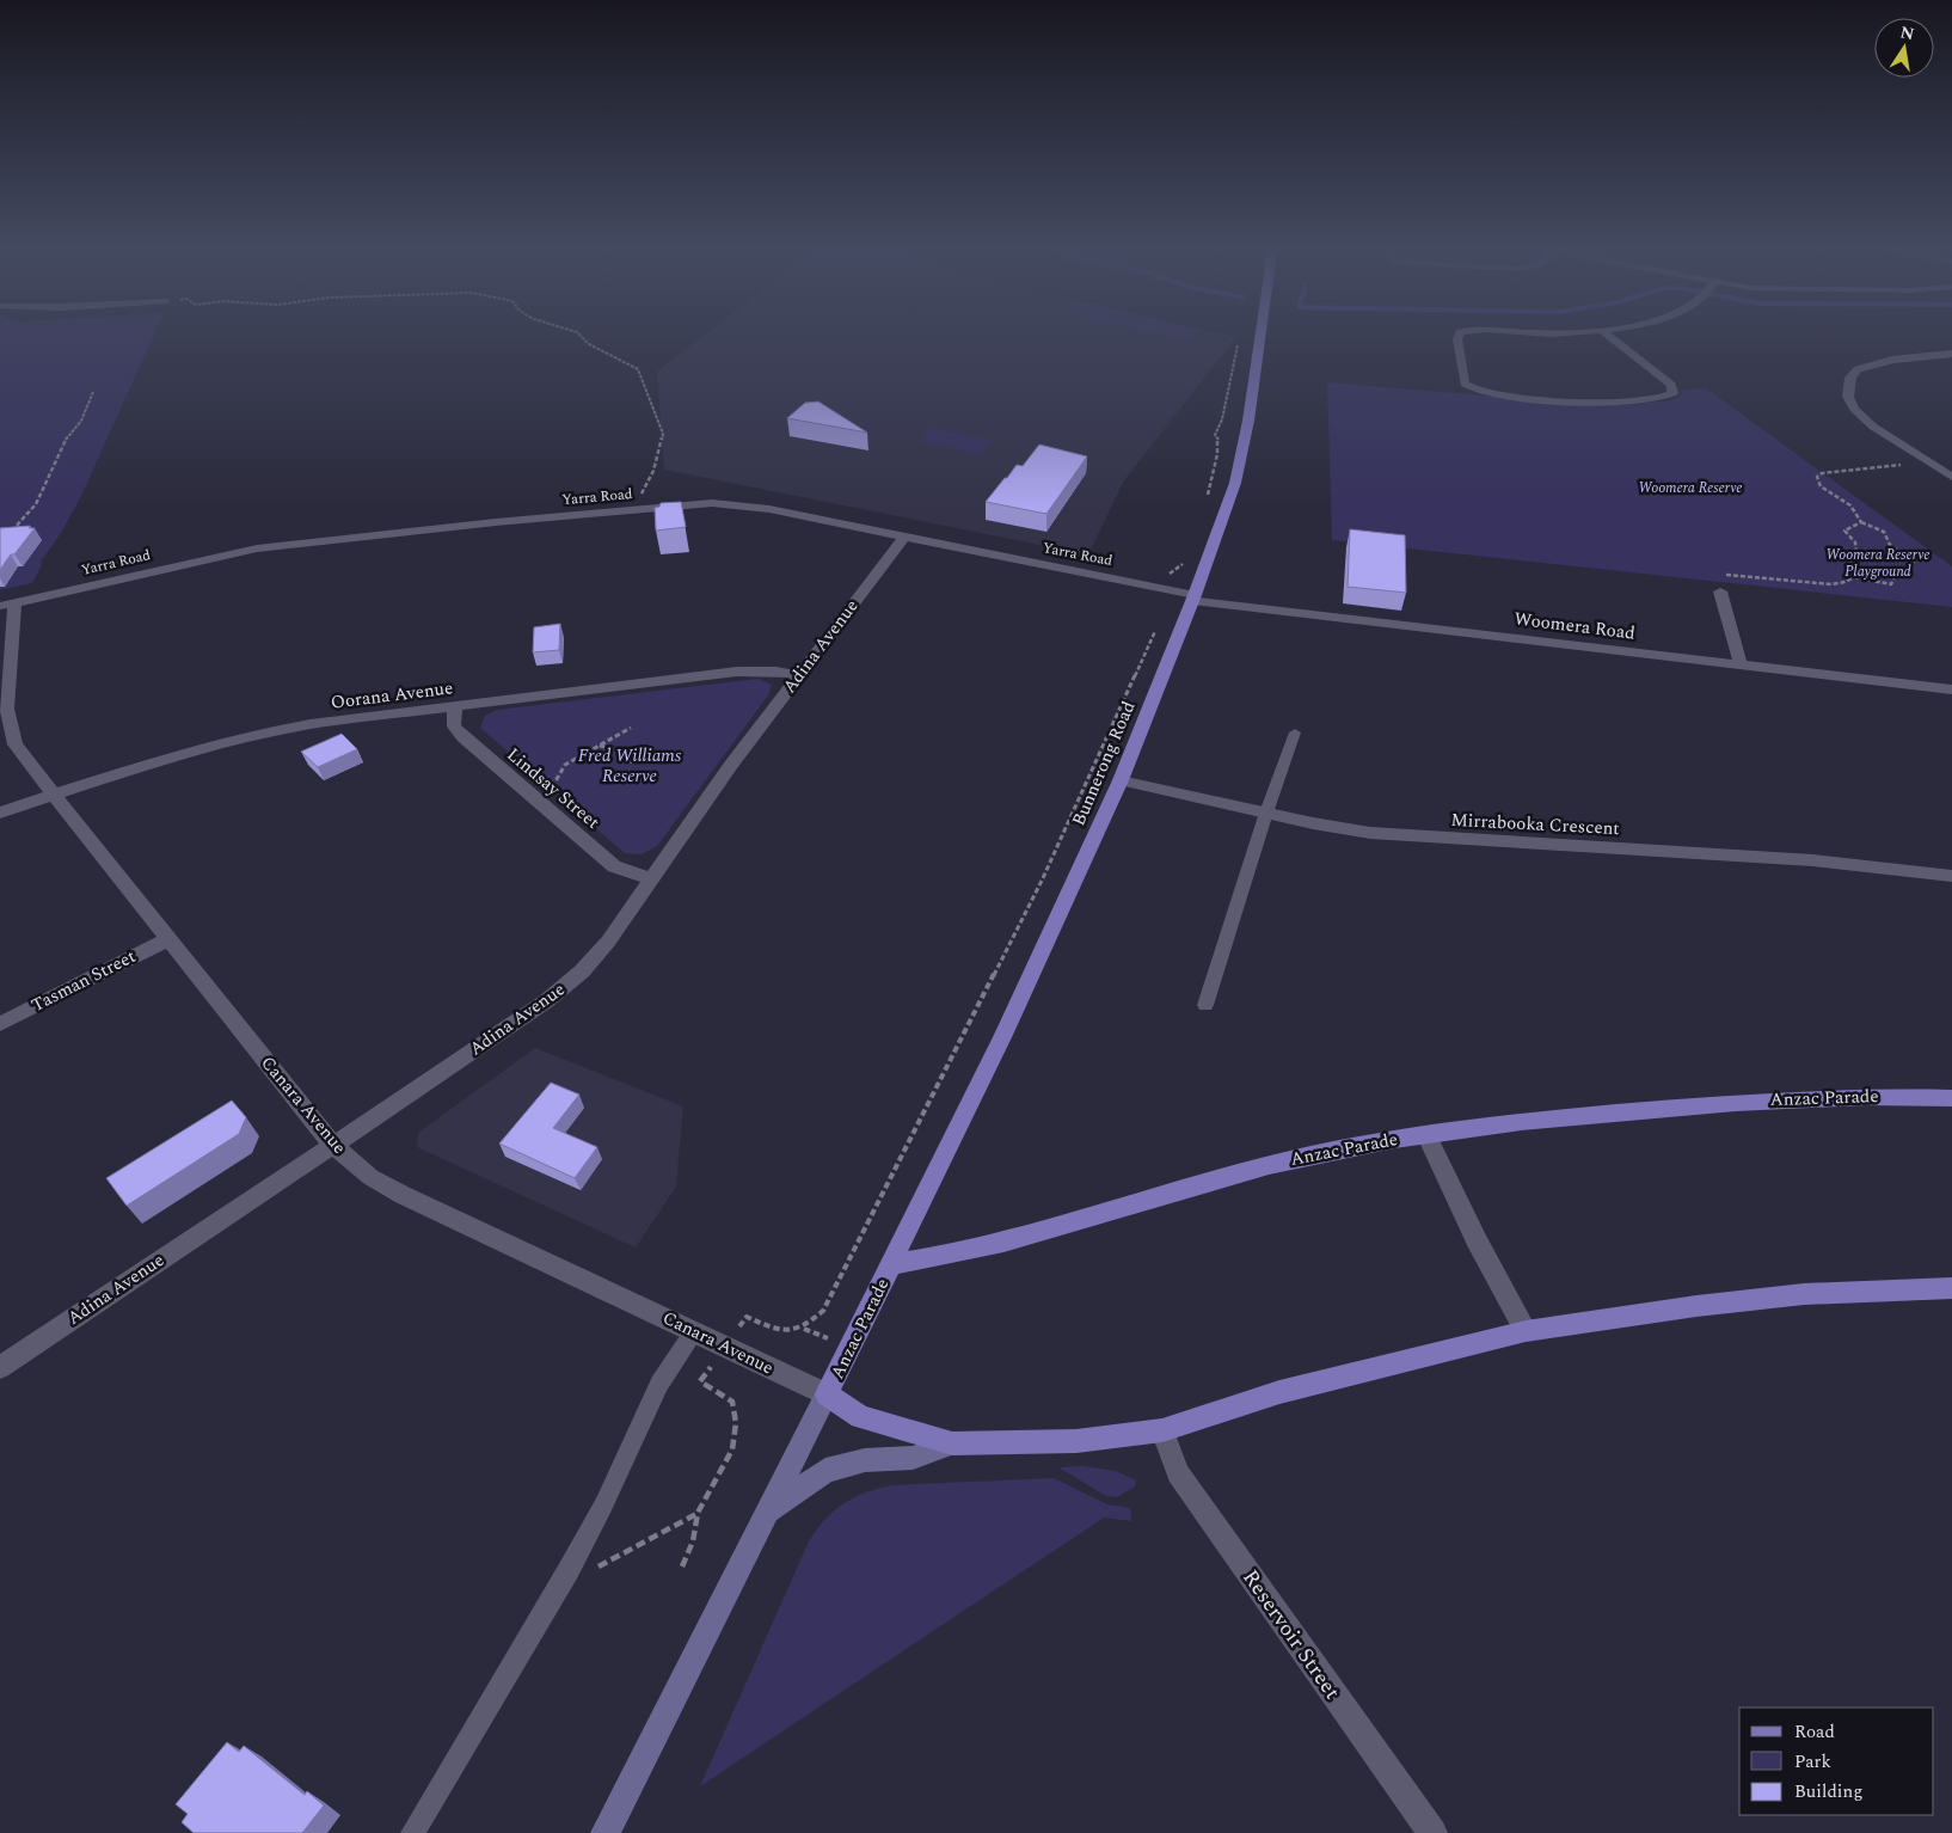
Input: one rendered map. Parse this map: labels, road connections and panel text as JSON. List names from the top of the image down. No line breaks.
{"streets":{"main road":["Bunnerong Road","Anzac Parade"],"street":["Yarra Road","Woomera Road","Adina Avenue","Oorana Avenue","Lindsay Street","Mirrabooka Crescent","Tasman Street","Canara Avenue","Reservoir Street"]},"crossings":[["Yarra Road","Woomera Road"],["Yarra Road","Adina Avenue"],["Yarra Road","Bunnerong Road"],["Yarra Road","Canara Avenue"],["Woomera Road","Bunnerong Road"],["Adina Avenue","Oorana Avenue"],["Adina Avenue","Lindsay Street"],["Adina Avenue","Canara Avenue"],["Oorana Avenue","Lindsay Street"],["Oorana Avenue","Canara Avenue"],["Bunnerong Road","Mirrabooka Crescent"],["Bunnerong Road","Anzac Parade"],["Tasman Street","Canara Avenue"],["Anzac Parade","Canara Avenue"],["Anzac Parade","Reservoir Street"]],"parks":["Woomera Reserve","Woomera Reserve Playground","Fred Williams Reserve"],"legend":["Road","Park","Building"],"north":"top"}
